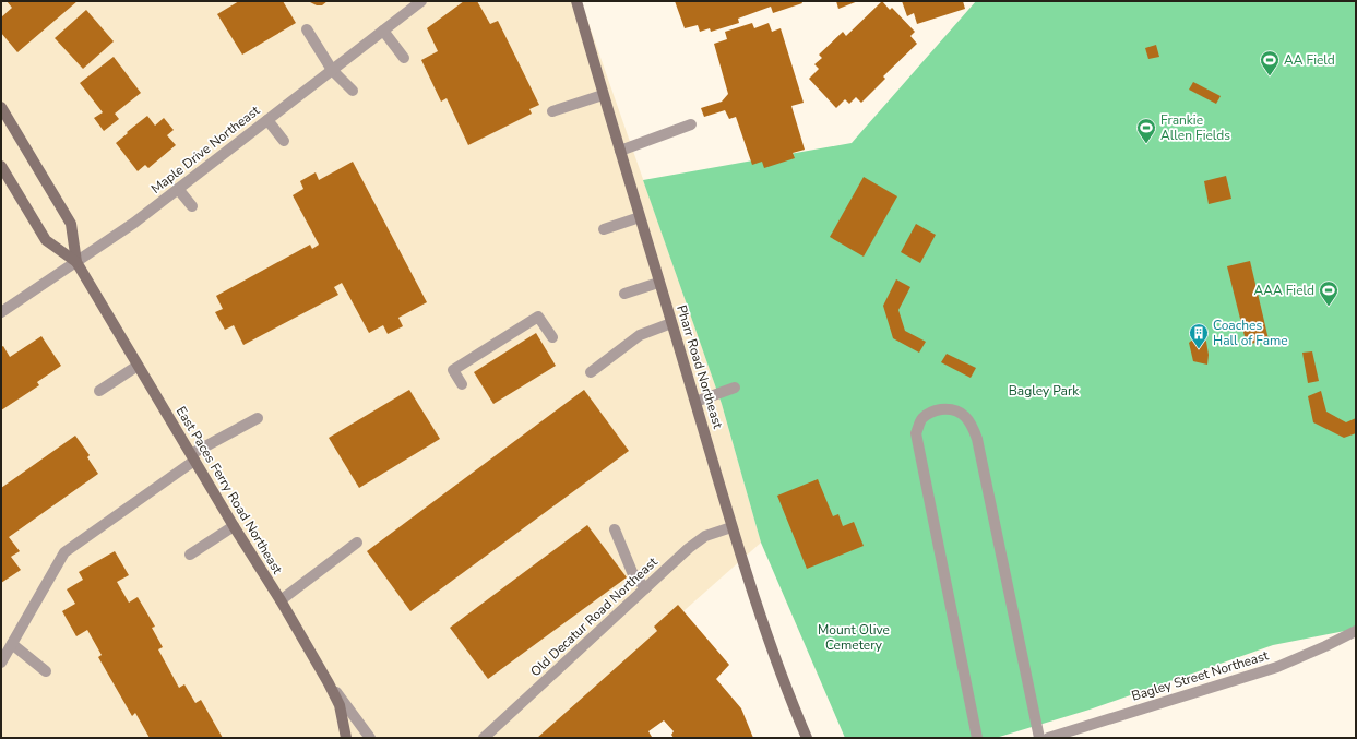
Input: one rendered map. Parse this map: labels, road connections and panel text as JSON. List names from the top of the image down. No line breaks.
{"streets":{"street":["Maple Drive Northeast","Pharr Road Northeast","East Paces Ferry Road Northeast","Old Decatur Road Northeast","Bagley Street Northeast"]},"crossings":[["Maple Drive Northeast","East Paces Ferry Road Northeast"],["Pharr Road Northeast","Old Decatur Road Northeast"]],"parks":["Bagley Park","Mount Olive Cemetery"],"places":{"sports":["AA Field","Frankie Allen Fields","AAA Field"],"building":["Coaches Hall of Fame"]}}
